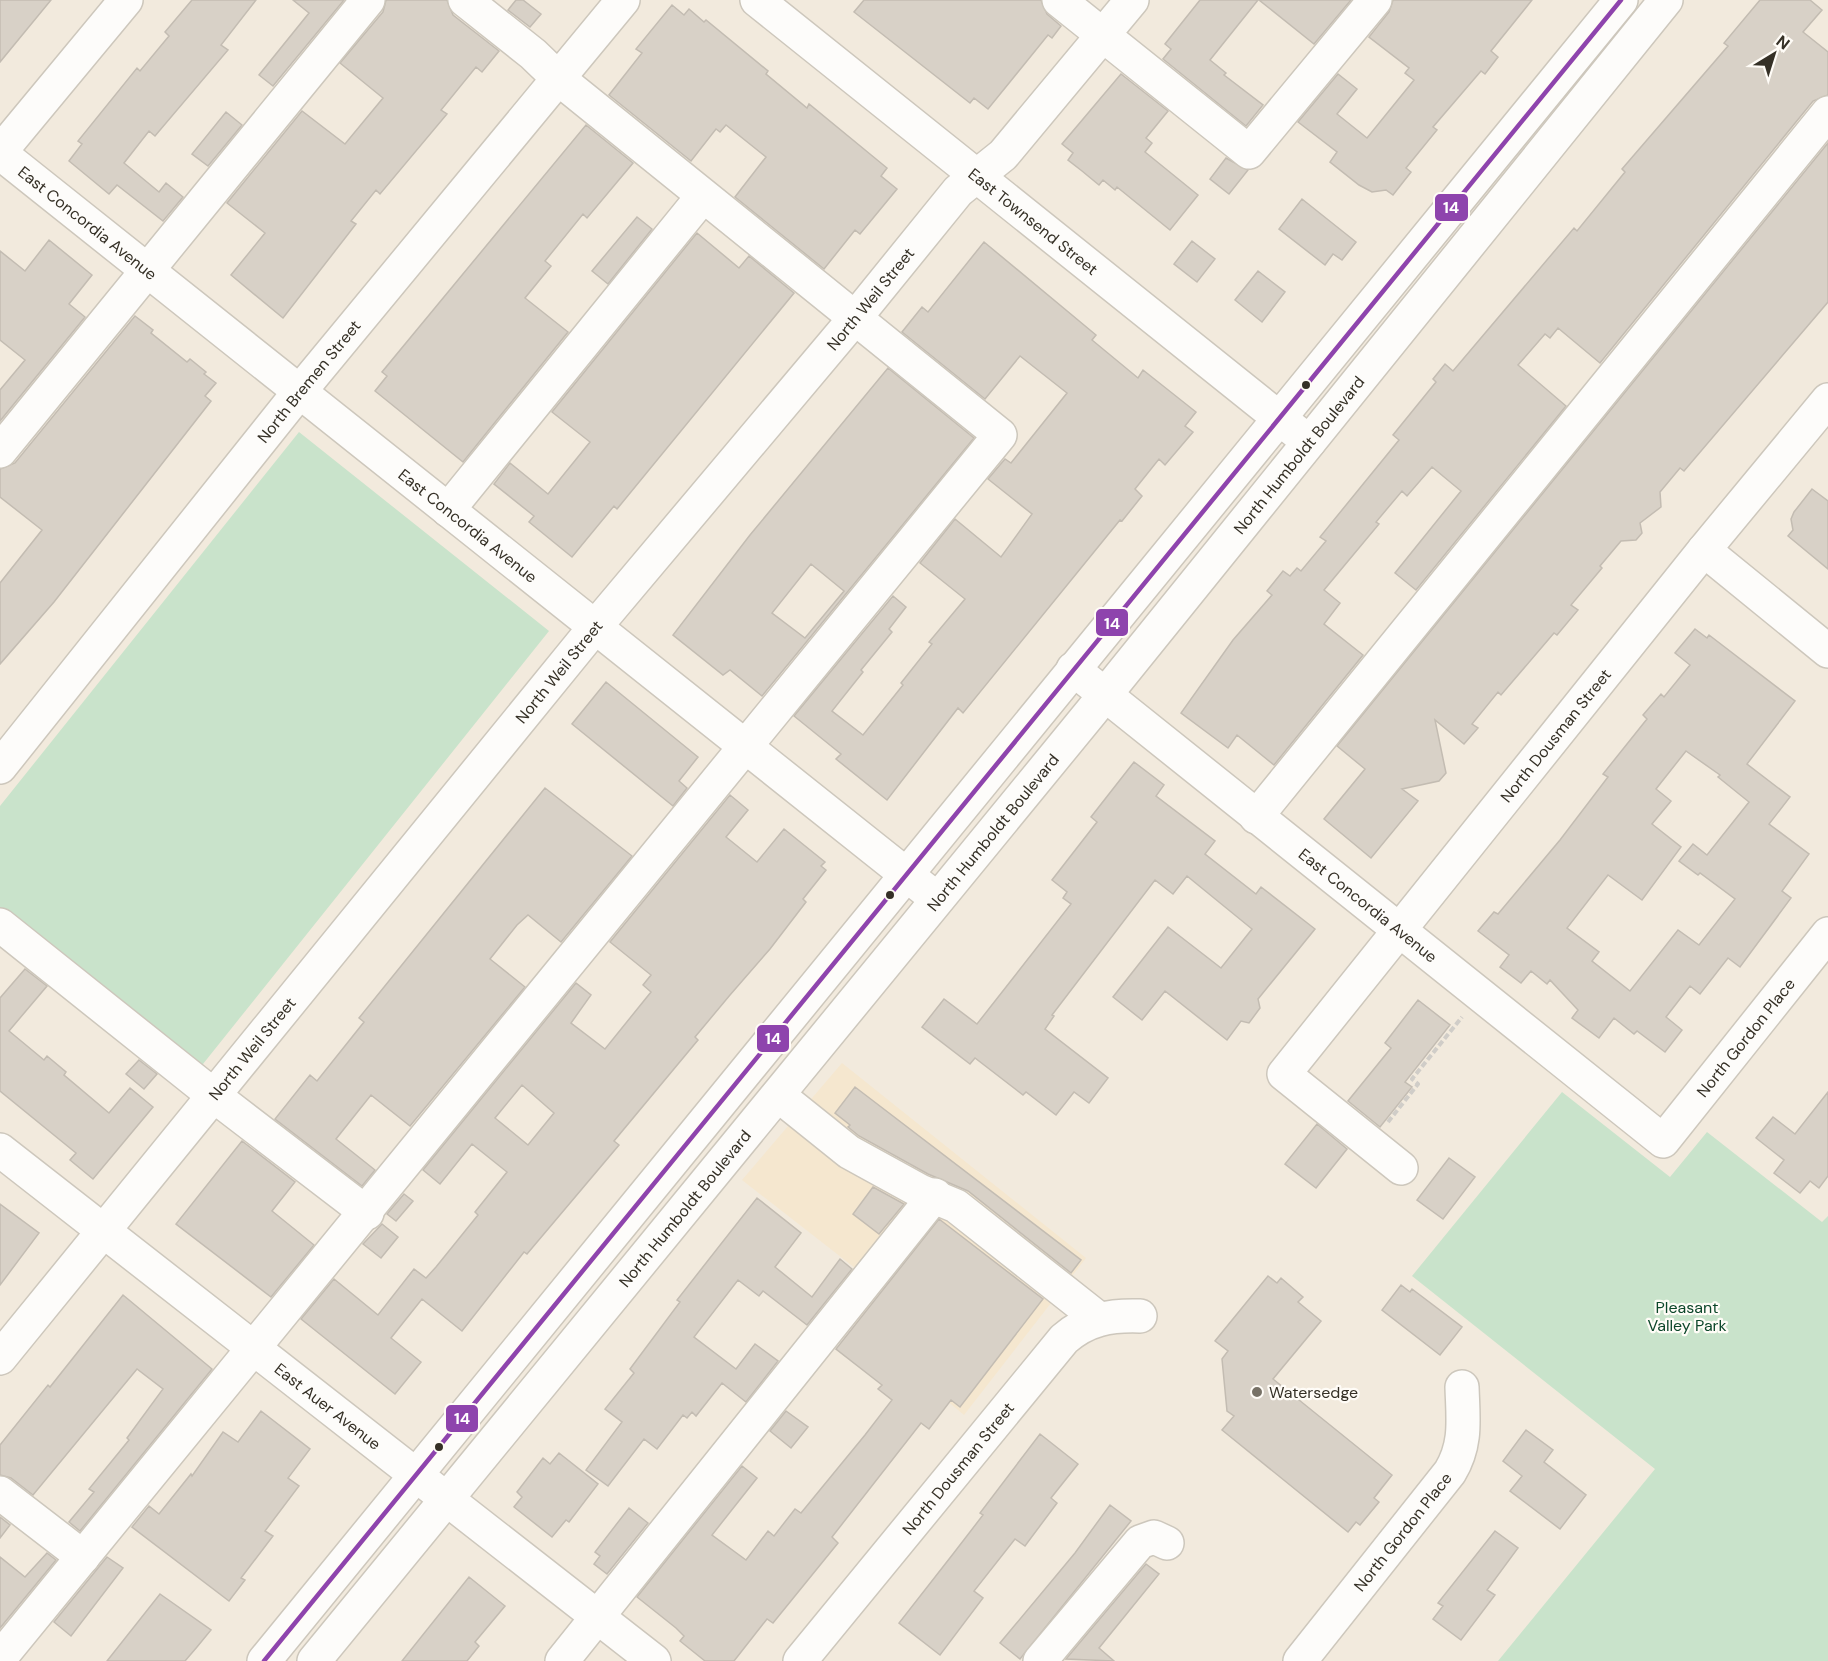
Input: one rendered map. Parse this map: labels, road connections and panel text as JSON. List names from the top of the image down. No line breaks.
{"streets":{"street":["East Townsend Street","East Concordia Avenue","North Weil Street","North Bremen Street","North Humboldt Boulevard","North Dousman Street","North Gordon Place","East Auer Avenue"]},"crossings":[["East Townsend Street","North Weil Street"],["East Townsend Street","North Humboldt Boulevard"],["East Concordia Avenue","North Weil Street"],["East Concordia Avenue","North Bremen Street"],["East Concordia Avenue","North Humboldt Boulevard"],["East Concordia Avenue","North Dousman Street"],["East Concordia Avenue","North Gordon Place"],["North Weil Street","East Auer Avenue"],["North Humboldt Boulevard","East Auer Avenue"]],"parks":["Pleasant Valley Park"],"places":["Watersedge"],"lines":["transit line 14"],"north":"top right"}
